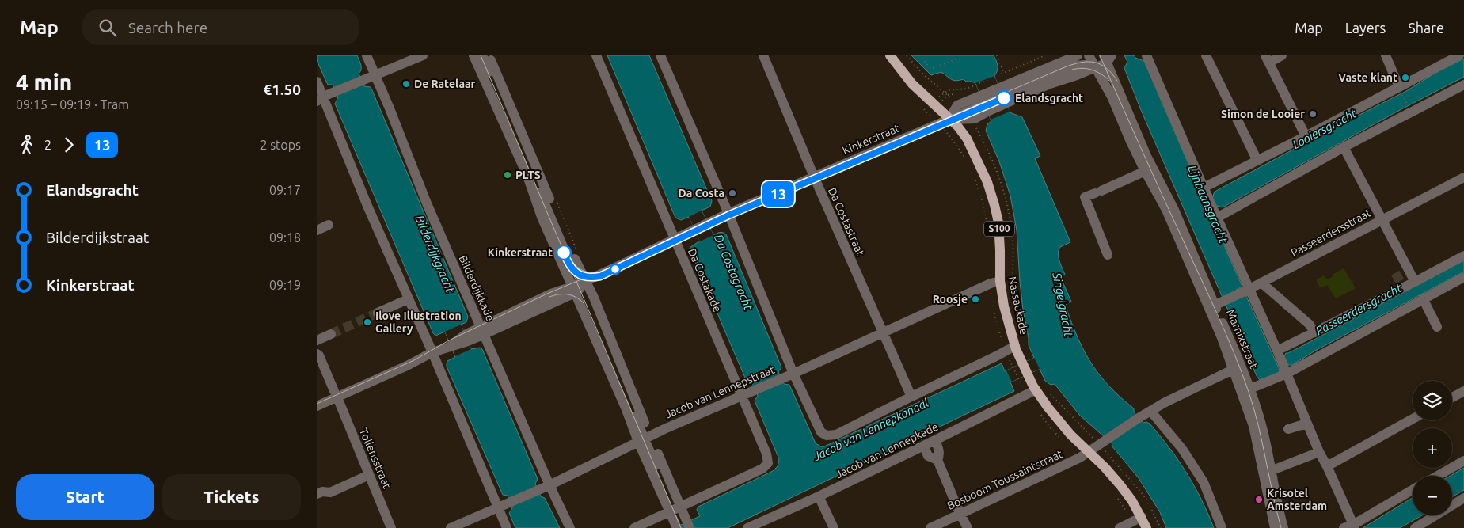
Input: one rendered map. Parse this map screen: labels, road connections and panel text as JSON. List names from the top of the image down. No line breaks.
{"streets":{"main road":["S100","Nassaukade"],"street":["Kinkerstraat","Da Costastraat","Passeerdersstraat","Da Costakade","Bilderdijkkade","Marnixstraat","Jacob van Lennepstraat","Jacob van Lennepkade","Tollensstraat","Bosboom Toussaintstraat"]},"crossings":[["Kinkerstraat","Da Costastraat"],["Kinkerstraat","Da Costakade"],["Kinkerstraat","Bilderdijkkade"],["Kinkerstraat","Nassaukade"],["Kinkerstraat","Tollensstraat"],["Da Costastraat","Jacob van Lennepstraat"],["Passeerdersstraat","Marnixstraat"],["Da Costakade","Jacob van Lennepstraat"],["Bilderdijkkade","Jacob van Lennepstraat"],["Nassaukade","Jacob van Lennepstraat"],["Nassaukade","Jacob van Lennepkade"],["Nassaukade","Bosboom Toussaintstraat"],["Marnixstraat","Bosboom Toussaintstraat"]],"water":["Looiersgracht","Lijnbaansgracht","Bilderdijkgracht","Da Costagracht","Singelgracht","Passeerdersgracht","Jacob van Lennepkanaal"],"places":["Vaste klant","De Ratelaar","Elandsgracht","Simon de Looier","PLTS","Da Costa","Kinkerstraat","Roosje","Ilove Illustration Gallery","Krisotel Amsterdam"],"lines":["tram line 13"],"page":{"header":"Map","search":"Search here","nav":["Map","Layers","Share"],"heading":["4 min","09:15 – 09:19 · Tram","€1.50"],"on_map":"13","legs":["2","13","2 stops"],"list":[{"name":"Elandsgracht","value":"09:17"},{"name":"Bilderdijkstraat","value":"09:18"},{"name":"Kinkerstraat","value":"09:19"}],"map_buttons":["+","−"],"buttons":["Start","Tickets"]}}
